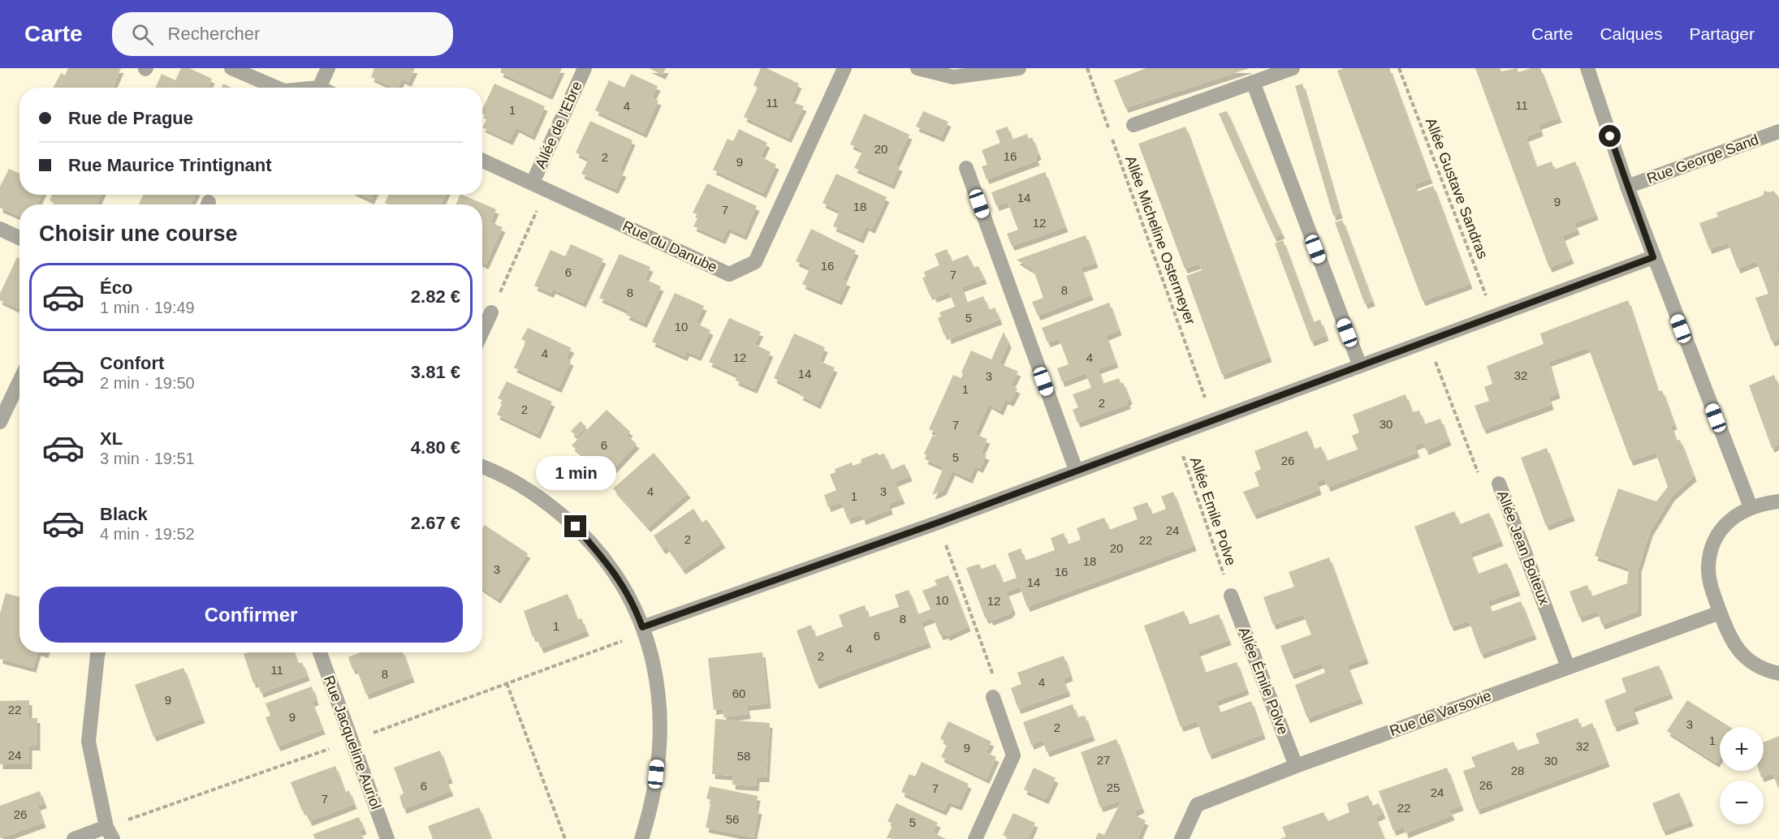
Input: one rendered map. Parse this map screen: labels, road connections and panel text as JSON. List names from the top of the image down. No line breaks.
{"streets":{"street":["Allée de l'Ebre","Rue George Sand","Rue du Danube","Allée Jean Boiteux","Allée Émile Polve","Rue de Varsovie","Rue Jacqueline Auriol"],"path":["Allée Gustave Sandras","Allée Micheline Ostermeyer","Allée Emile Polve"]},"crossings":[["Allée Emile Polve","Allée Émile Polve"],["Allée Jean Boiteux","Rue de Varsovie"],["Allée Émile Polve","Rue de Varsovie"]],"house_numbers":["11","11","4","1","20","16","2","9","14","9","18","7","12","16","6","7","8","8","5","10","4","12","4","14","32","3","1","2","2","30","7","6","5","26","4","3","1","24","2","22","20","18","3","16","14","10","12","8","1","6","4","2","11","8","4","60","9","22","9","3","2","1","32","9","24","58","27","30","28","26","6","25","7","24","7","22","26","56","5"],"page":{"header":"Carte","search":"Rechercher","nav":["Carte","Calques","Partager"],"banner":["Rue de Prague","Rue Maurice Trintignant"],"heading":"Choisir une course","list":[{"name":"Éco","note":"1 min · 19:49","value":"2.82 €"},{"name":"Confort","note":"2 min · 19:50","value":"3.81 €"},{"name":"XL","note":"3 min · 19:51","value":"4.80 €"},{"name":"Black","note":"4 min · 19:52","value":"2.67 €"}],"bubble":"1 min","buttons":"Confirmer","map_buttons":["+","−"]}}
